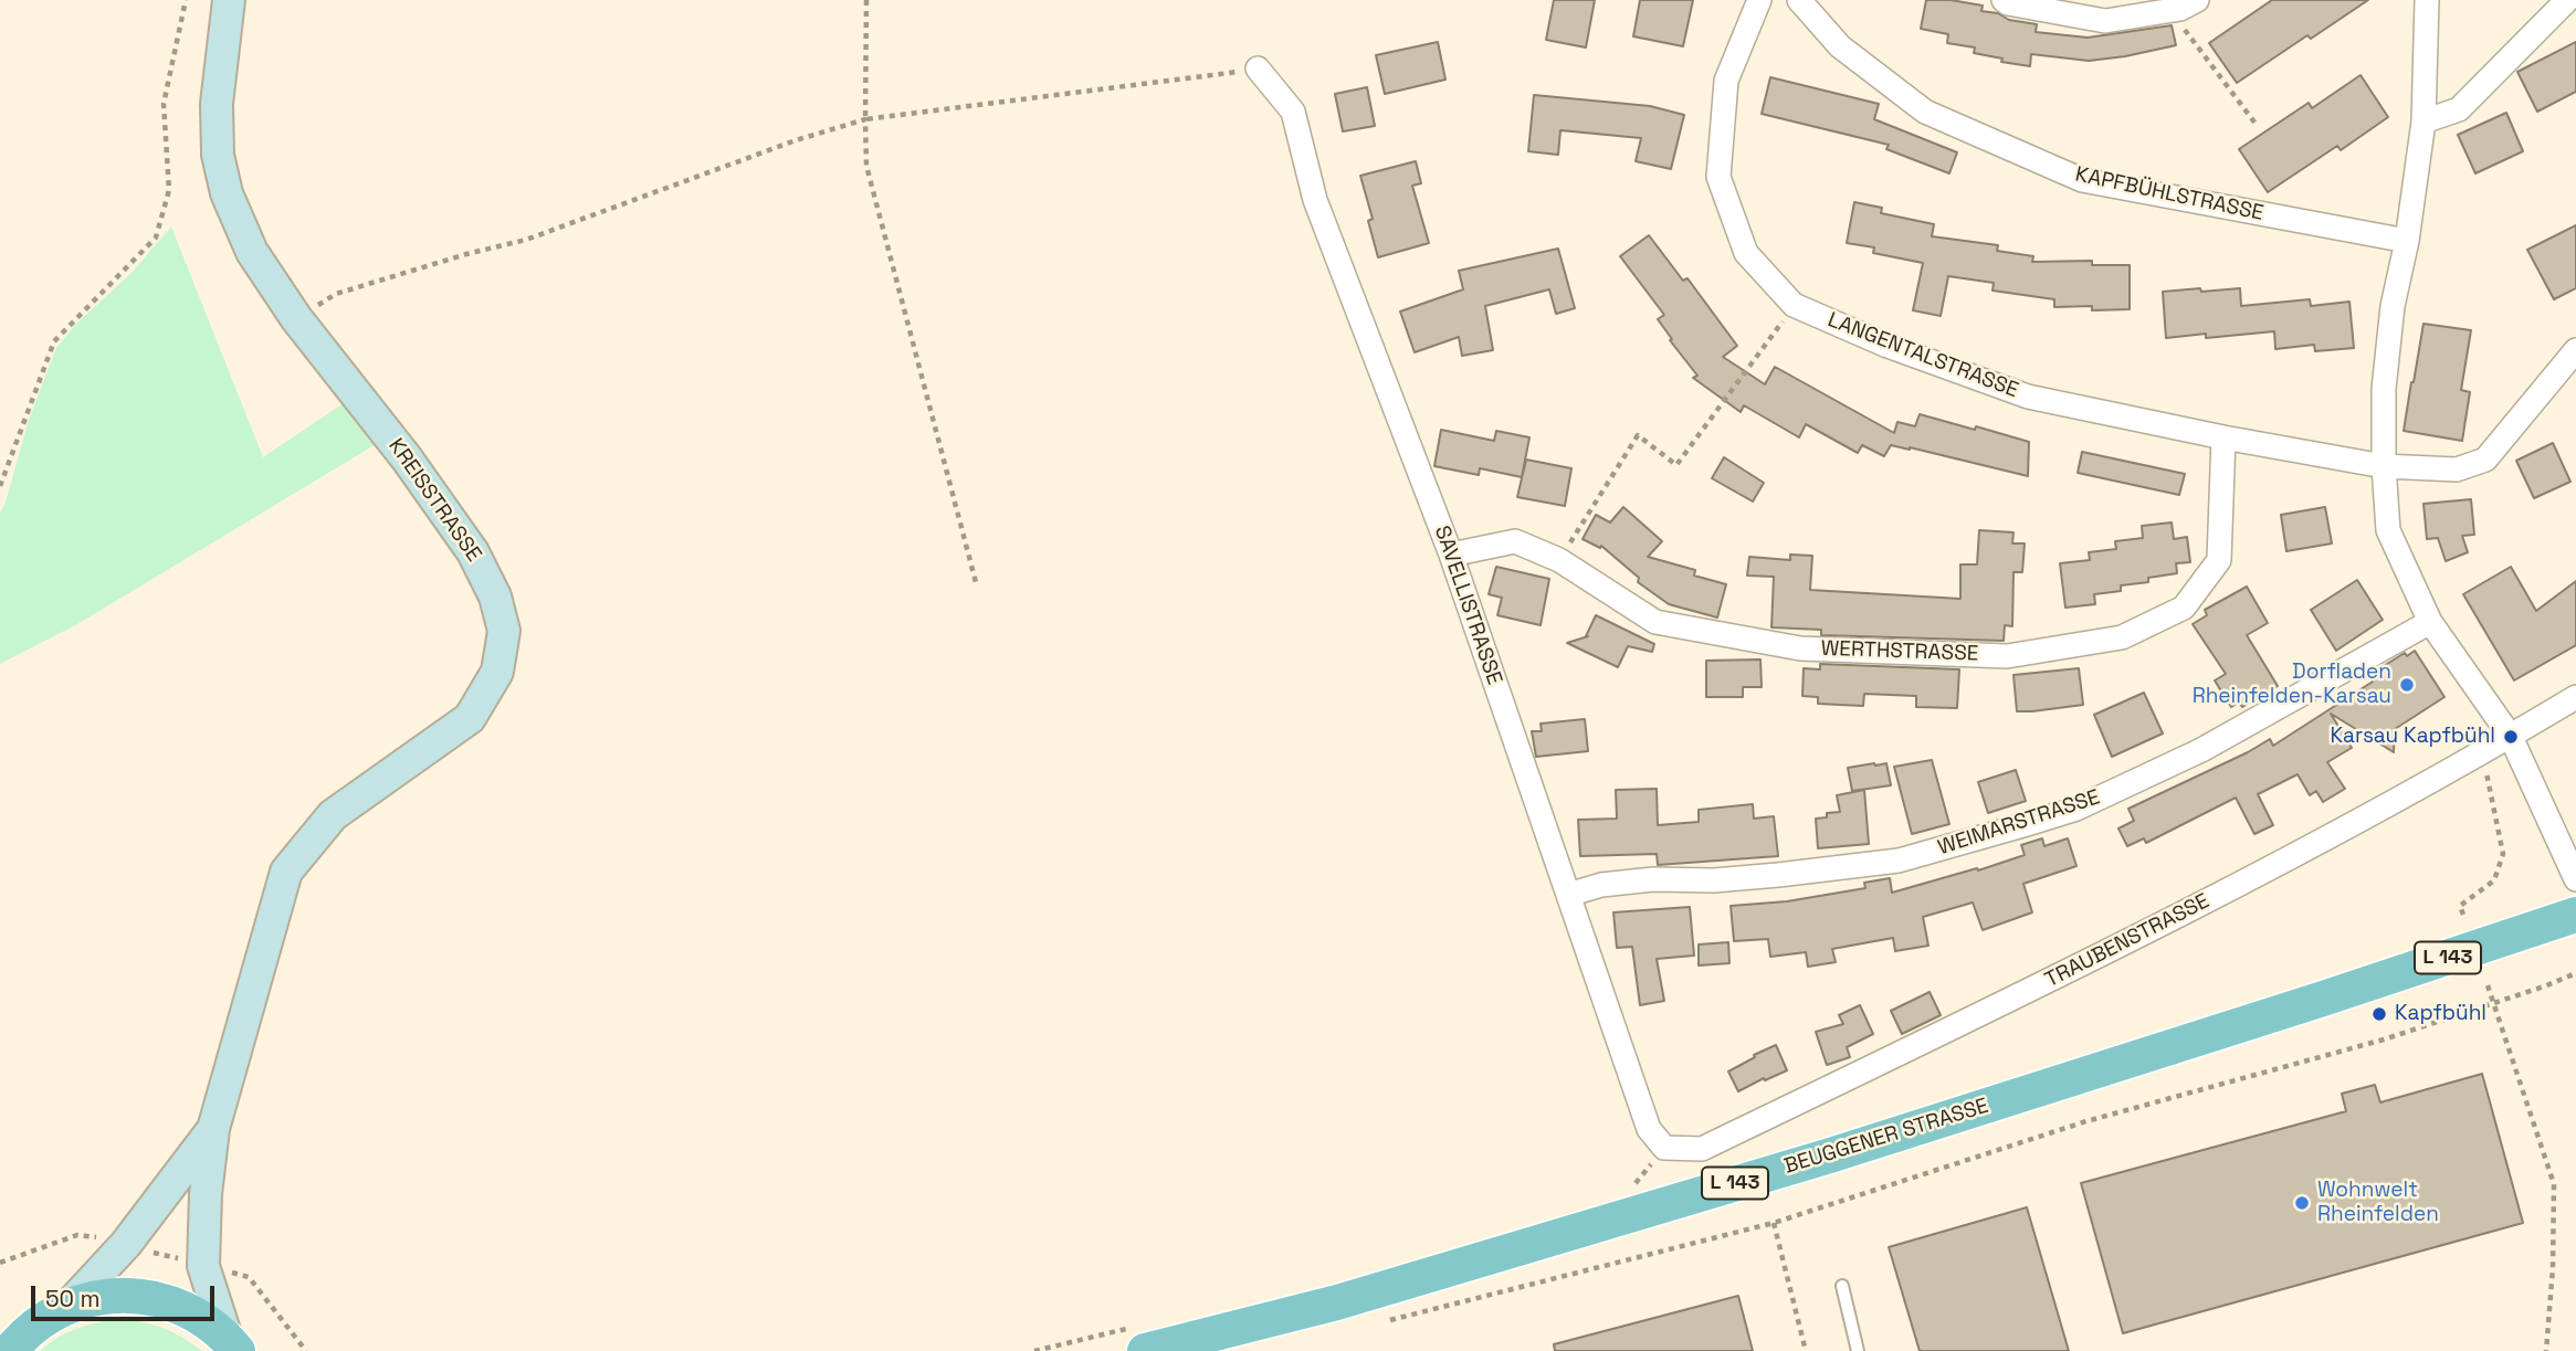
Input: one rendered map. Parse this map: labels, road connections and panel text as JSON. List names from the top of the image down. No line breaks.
{"streets":{"main road":["L 143","BEUGGENER STRASSE"],"street":["KAPFBÜHLSTRASSE","LANGENTALSTRASSE","KREISSTRASSE","SAVELLISTRASSE","WERTHSTRASSE","WEIMARSTRASSE","TRAUBENSTRASSE"]},"crossings":[["LANGENTALSTRASSE","WERTHSTRASSE"],["SAVELLISTRASSE","WERTHSTRASSE"],["SAVELLISTRASSE","WEIMARSTRASSE"],["SAVELLISTRASSE","TRAUBENSTRASSE"]],"places":["Dorfladen Rheinfelden-Karsau","Karsau Kapfbühl","Kapfbühl","Wohnwelt Rheinfelden"],"scale_bar":"50 m"}
